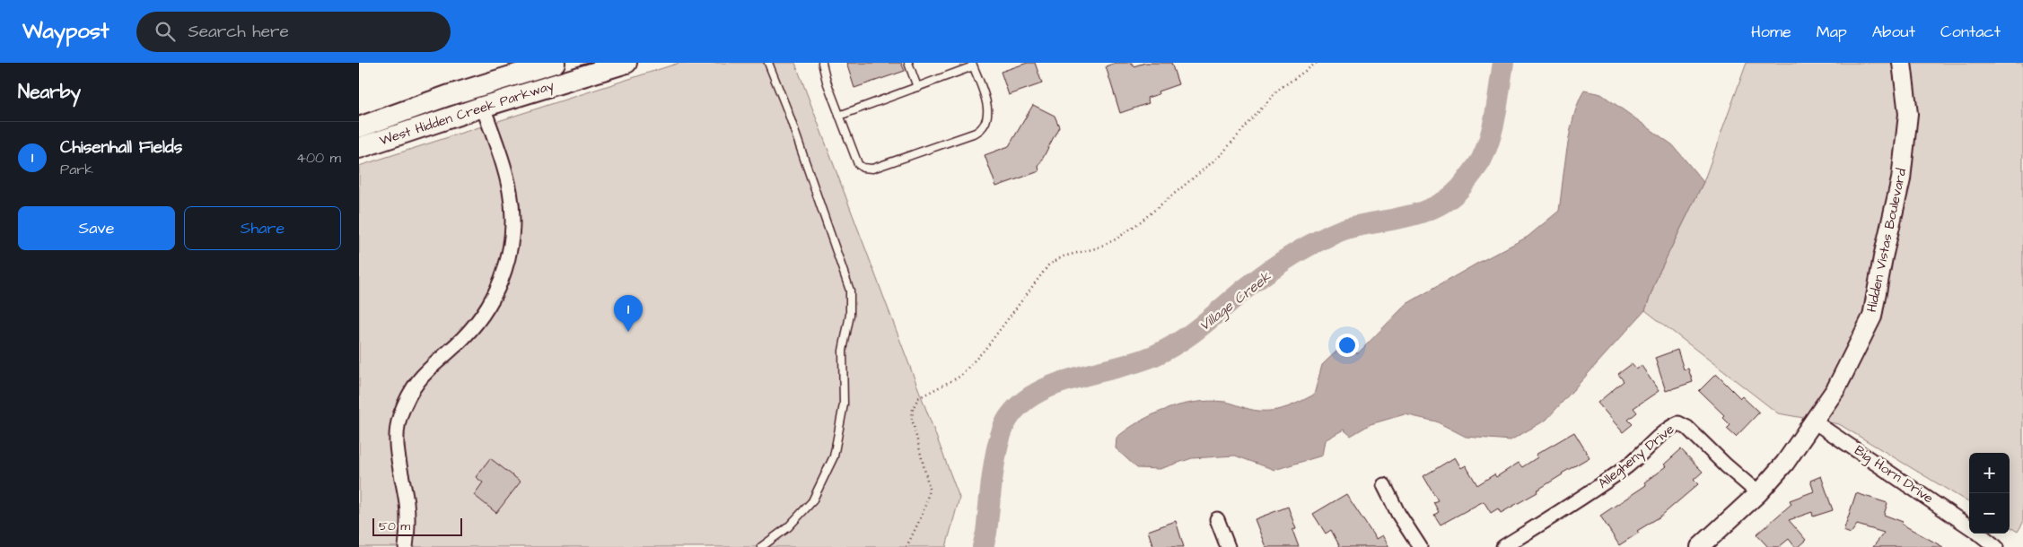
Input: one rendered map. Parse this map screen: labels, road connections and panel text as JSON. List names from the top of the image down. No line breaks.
{"streets":{"main road":["West Hidden Creek Parkway"],"street":["Hidden Vistas Boulevard","Allegheny Drive","Big Horn Drive"]},"crossings":[["Hidden Vistas Boulevard","Allegheny Drive"],["Hidden Vistas Boulevard","Big Horn Drive"]],"water":["Village Creek"],"scale_bar":"50 m","page":{"header":"Waypost","search":"Search here","nav":["Home","Map","About","Contact"],"heading":"Nearby","list":[{"mark":"1","name":"Chisenhall Fields","note":"Park","value":"400 m"}],"buttons":["Save","Share"],"pins":"1","map_buttons":["+","−"],"scale":"50 m"}}
